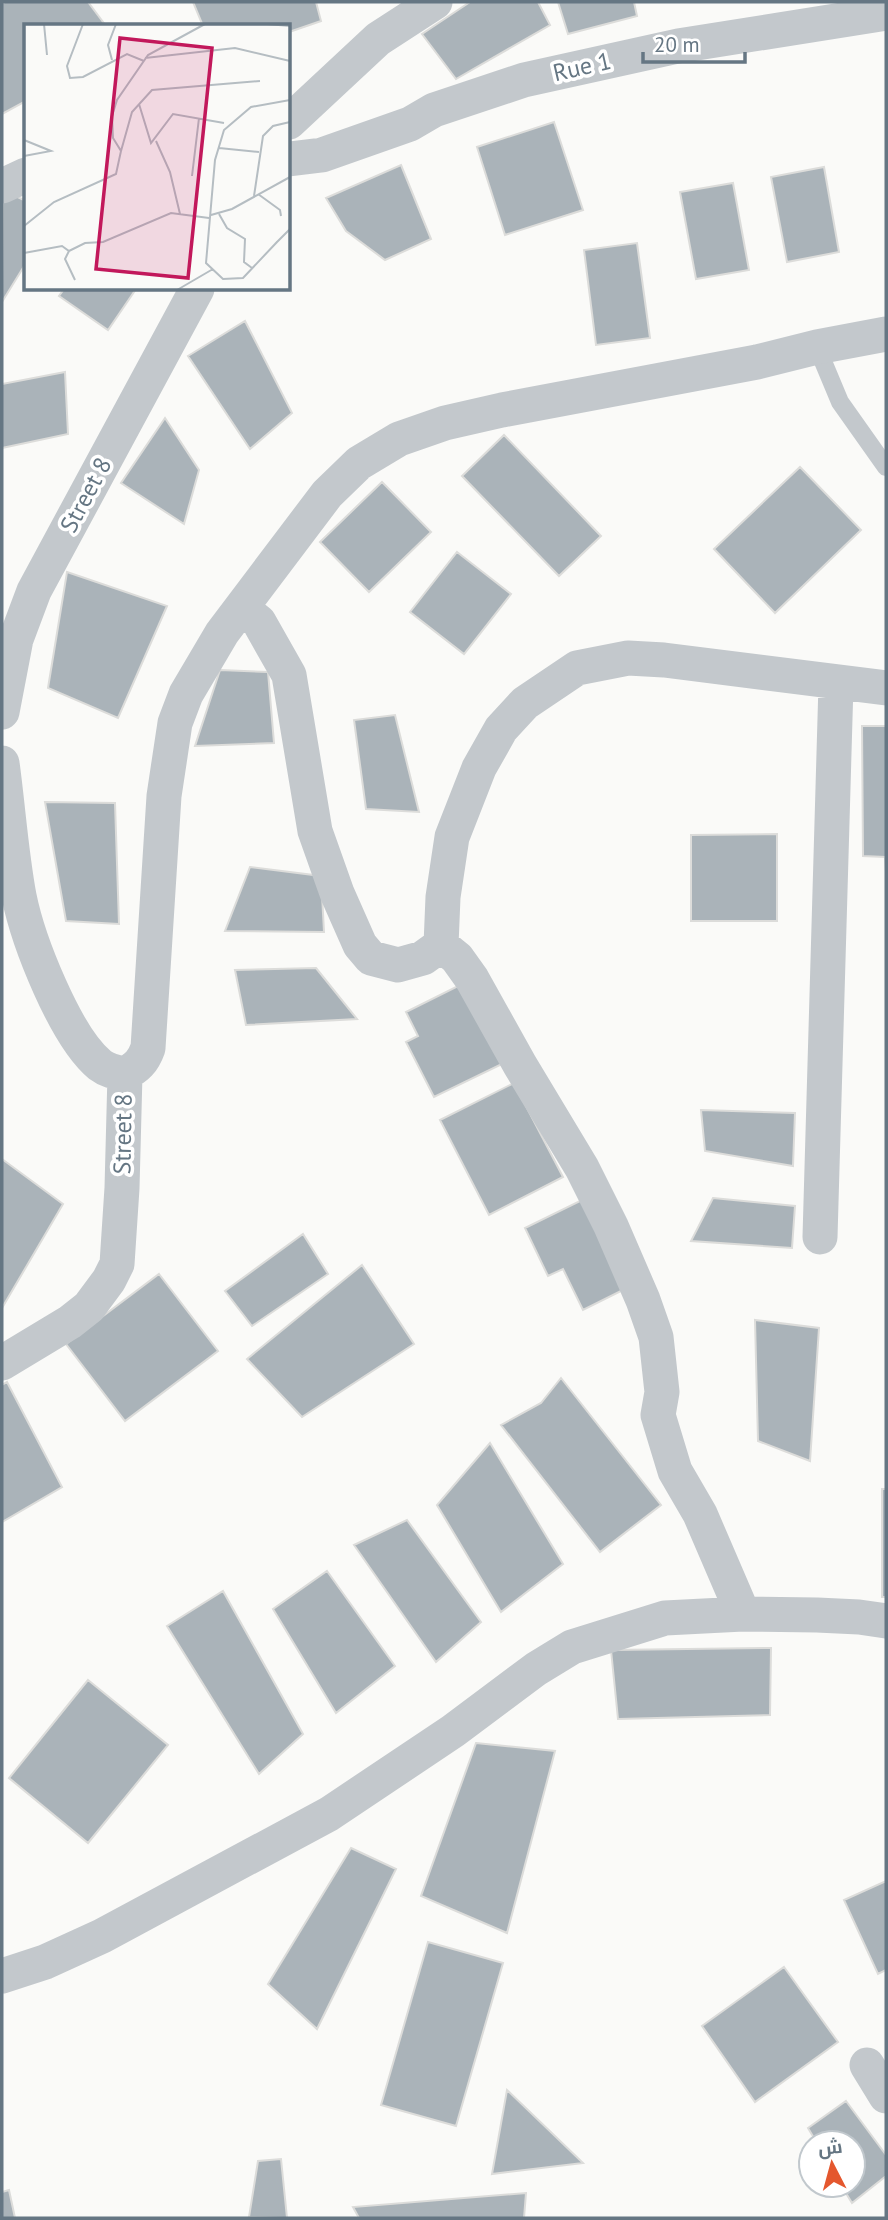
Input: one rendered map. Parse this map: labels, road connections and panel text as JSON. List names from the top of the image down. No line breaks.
{"streets":{"street":["Rue 1","Street 8"]},"scale_bar":"20 m","north":"top"}
